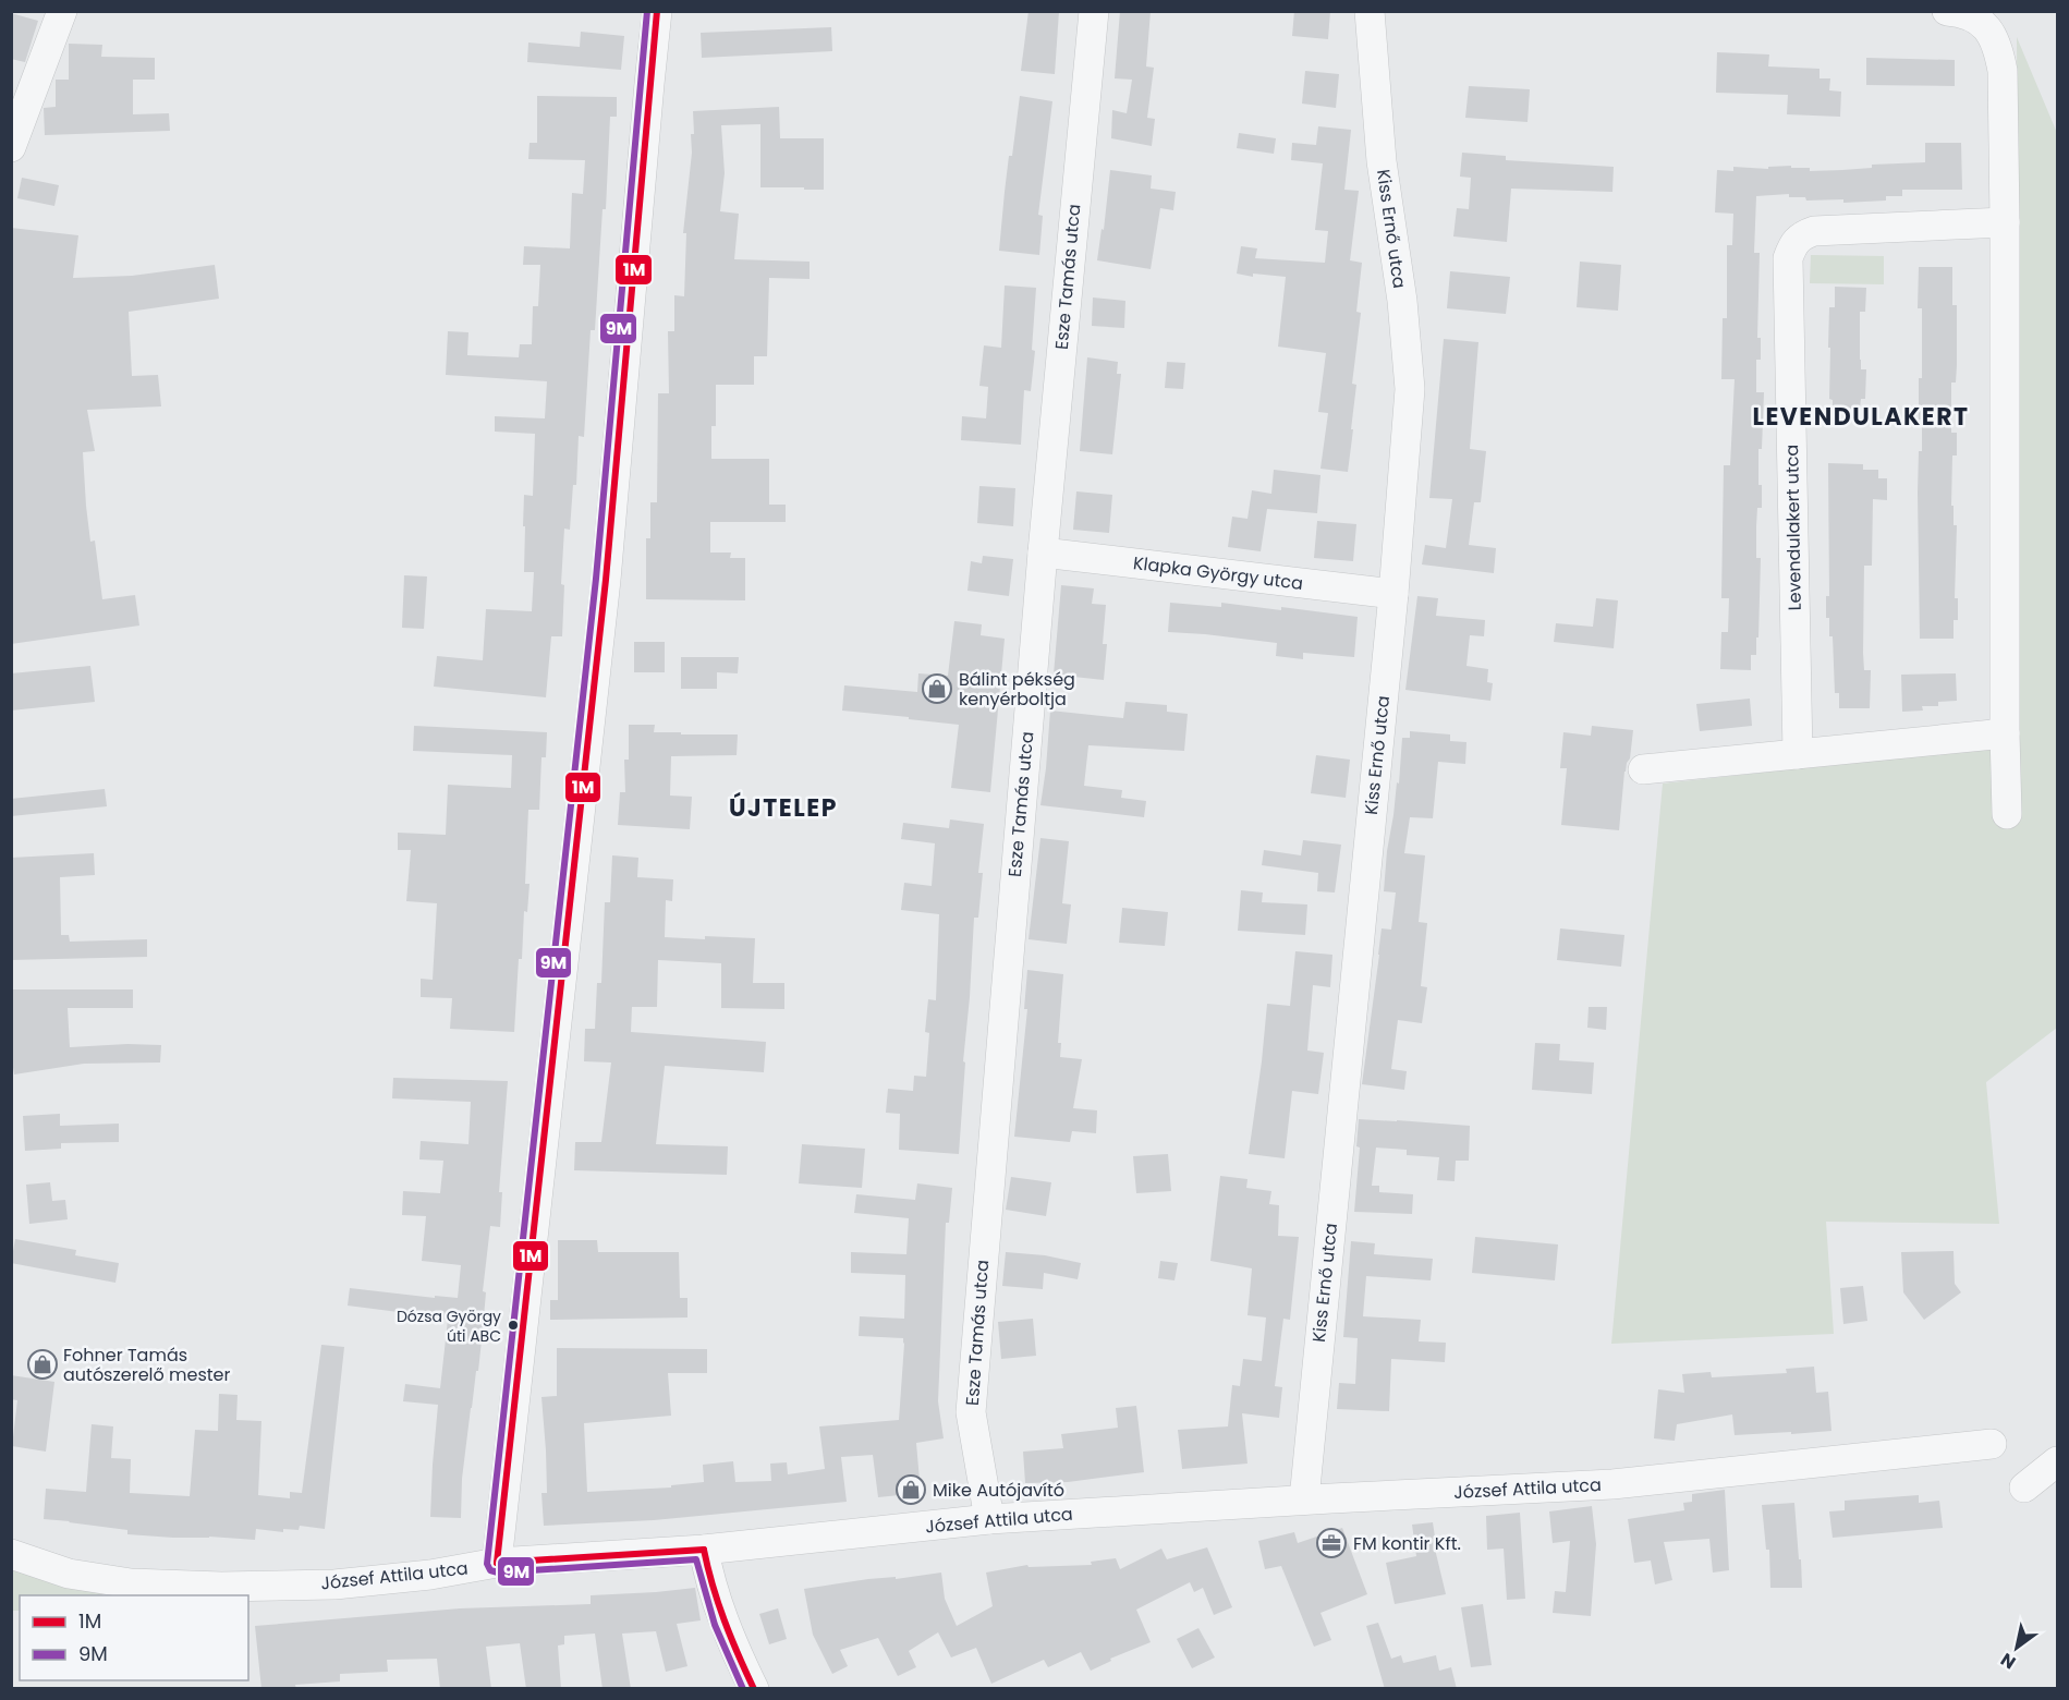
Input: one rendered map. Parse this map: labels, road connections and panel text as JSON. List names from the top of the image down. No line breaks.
{"streets":{"street":["Kiss Ernő utca","Esze Tamás utca","Levendulakert utca","Klapka György utca","József Attila utca"]},"crossings":[["Kiss Ernő utca","Klapka György utca"],["Kiss Ernő utca","József Attila utca"],["Esze Tamás utca","Klapka György utca"],["Esze Tamás utca","József Attila utca"]],"districts":["LEVENDULAKERT","ÚJTELEP"],"places":{"shop":["Bálint pékség kenyérboltja","Fohner Tamás autószerelő mester","Mike Autójavító"],"other":["Dózsa György úti ABC"],"office":["FM kontir Kft."]},"lines":["transit line 1M","transit line 9M"],"legend":["1M","9M"],"north":"bottom left"}
